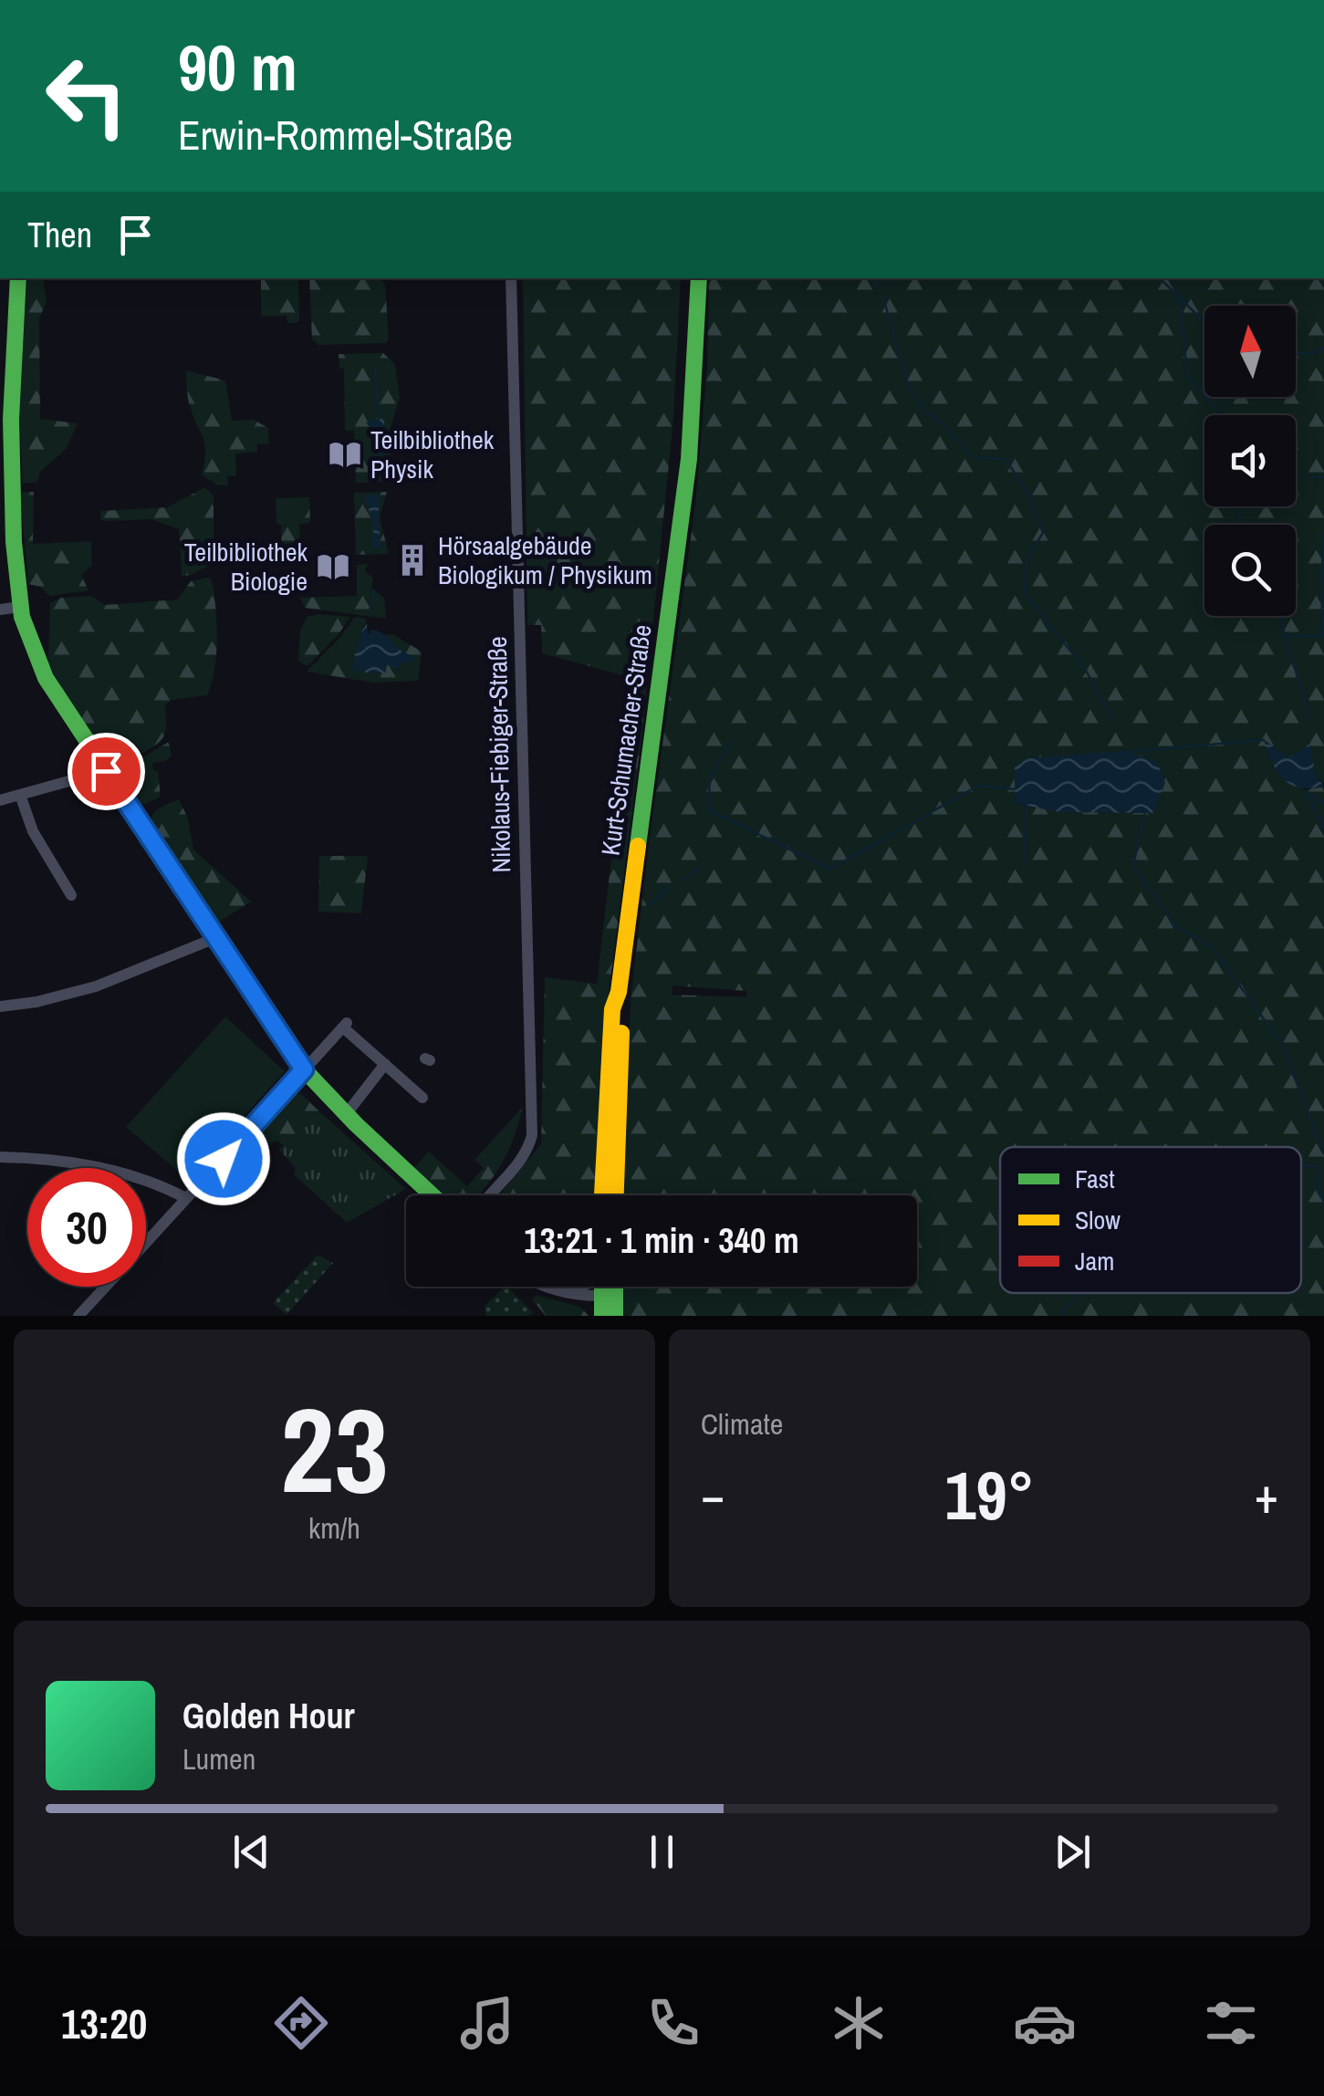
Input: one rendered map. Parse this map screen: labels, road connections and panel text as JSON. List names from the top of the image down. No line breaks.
{"streets":{"main road":["Kurt-Schumacher-Straße"],"street":["Nikolaus-Fiebiger-Straße"]},"places":{"library":["Teilbibliothek Physik","Teilbibliothek Biologie"],"building":["Hörsaalgebäude Biologikum / Physikum"]},"legend":["Fast","Slow","Jam"],"north":"top","page":{"turn":["90 m","Erwin-Rommel-Straße"],"then":"Then","limit":"30","trip":"13:21 · 1 min · 340 m","tile":[["23","km/h"],"Climate"],"heat":["−","19°","+"],"song":["Golden Hour","Lumen"],"tabs":"13:20"}}
